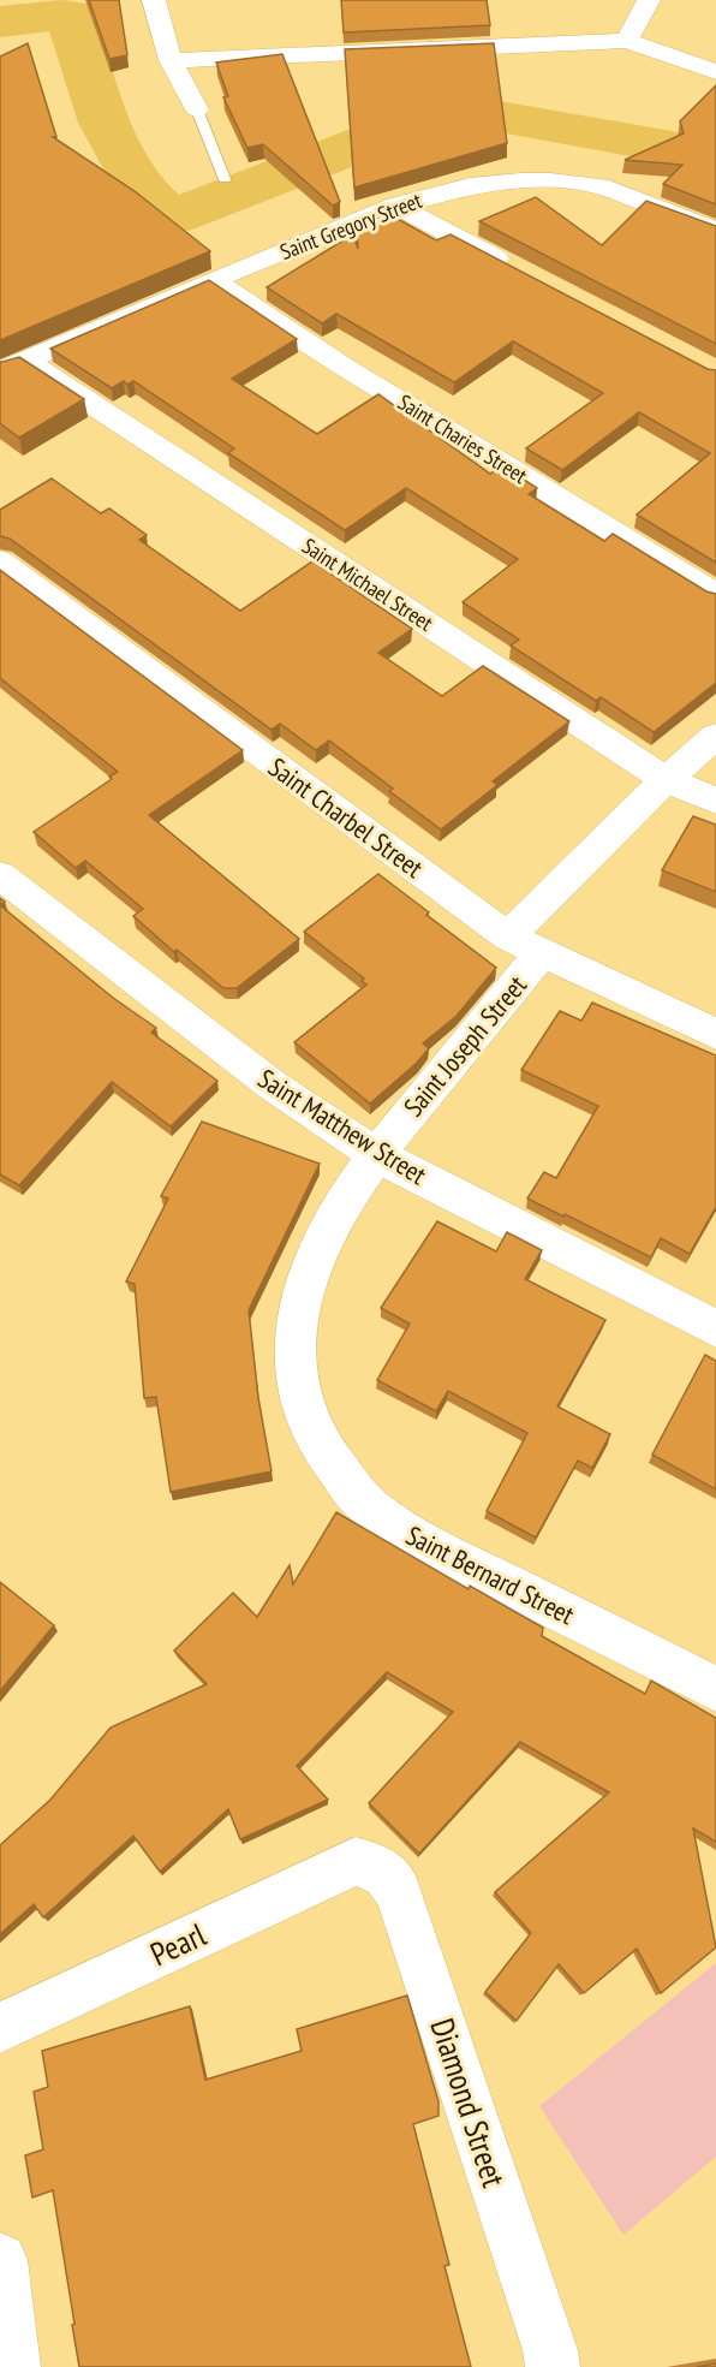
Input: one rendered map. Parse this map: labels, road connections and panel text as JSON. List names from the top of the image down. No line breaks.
{"streets":{"street":["Saint Gregory Street","Saint Charies Street","Saint Michael Street","Saint Charbel Street","Saint Joseph Street","Saint Matthew Street","Saint Bernard Street","Pearl","Diamond Street"]},"crossings":[["Saint Gregory Street","Saint Charies Street"],["Saint Gregory Street","Saint Michael Street"],["Saint Michael Street","Saint Joseph Street"],["Saint Charbel Street","Saint Joseph Street"],["Saint Joseph Street","Saint Matthew Street"],["Saint Joseph Street","Saint Bernard Street"],["Pearl","Diamond Street"]]}
